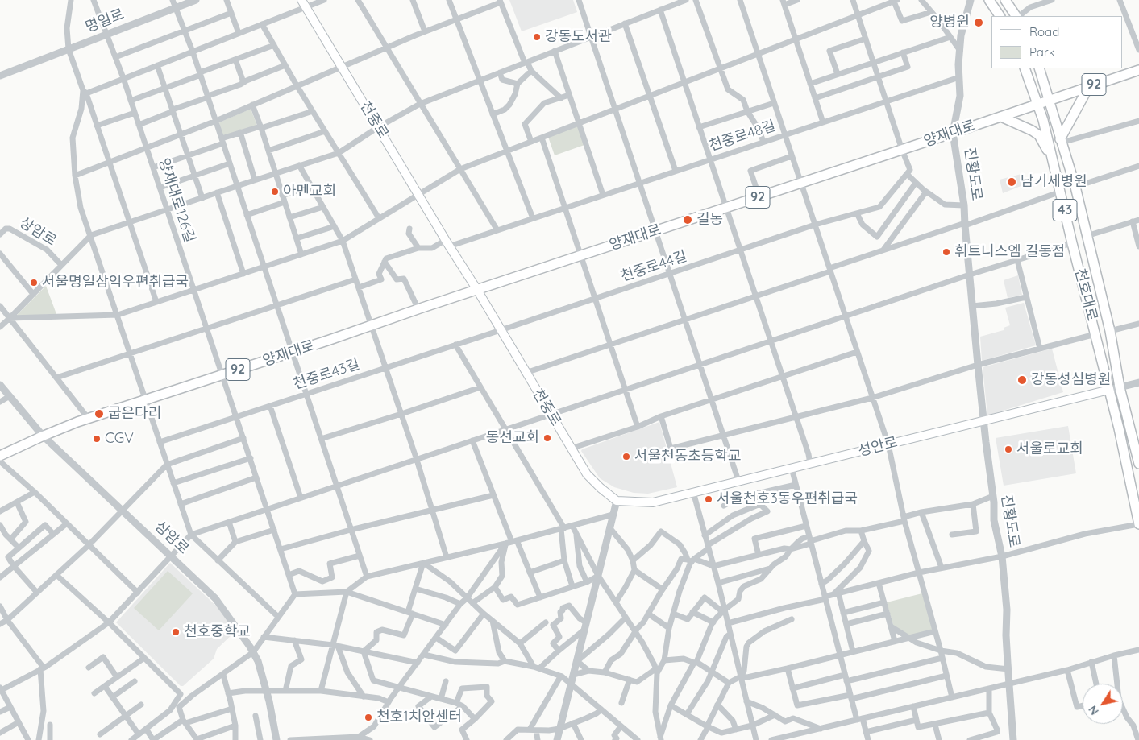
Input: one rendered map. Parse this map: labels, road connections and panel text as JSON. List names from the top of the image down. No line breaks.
{"streets":{"main road":["92","천중로","양재대로","43","천호대로","성안로"],"street":["명일로","천중로48길","진황도로","양재대로126길","상암로","천중로44길","천중로43길"]},"crossings":[["명일로","양재대로126길"],["천중로","양재대로"],["천중로","천중로48길"],["천중로","천중로44길"],["천중로","천중로43길"],["천중로","성안로"],["양재대로","진황도로"],["양재대로","양재대로126길"],["양재대로","상암로"],["양재대로","천호대로"],["천중로48길","진황도로"],["진황도로","성안로"],["양재대로126길","천중로43길"],["천중로44길","천중로43길"],["천호대로","성안로"]],"places":["양병원","강동도서관","남기세병원","아멘교회","길동","휘트니스엠 길동점","서울명일삼익우편취급국","강동성심병원","굽은다리","동선교회","CGV","서울로교회","서울천동초등학교","서울천호3동우편취급국","천호중학교","천호1치안센터"],"legend":["Road","Park"],"north":"bottom left"}
